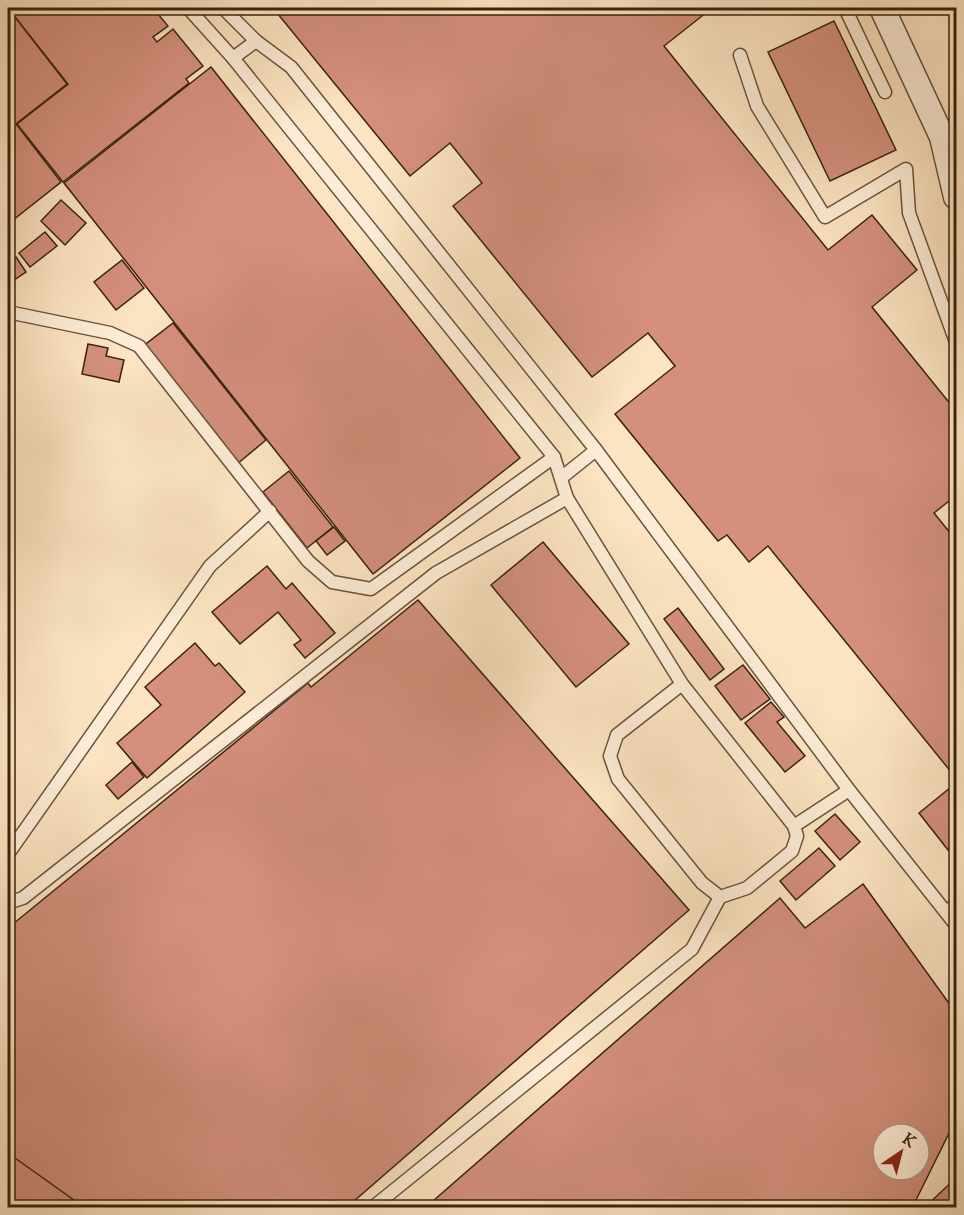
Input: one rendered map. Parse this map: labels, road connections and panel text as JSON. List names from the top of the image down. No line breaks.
{"north":"top right"}
